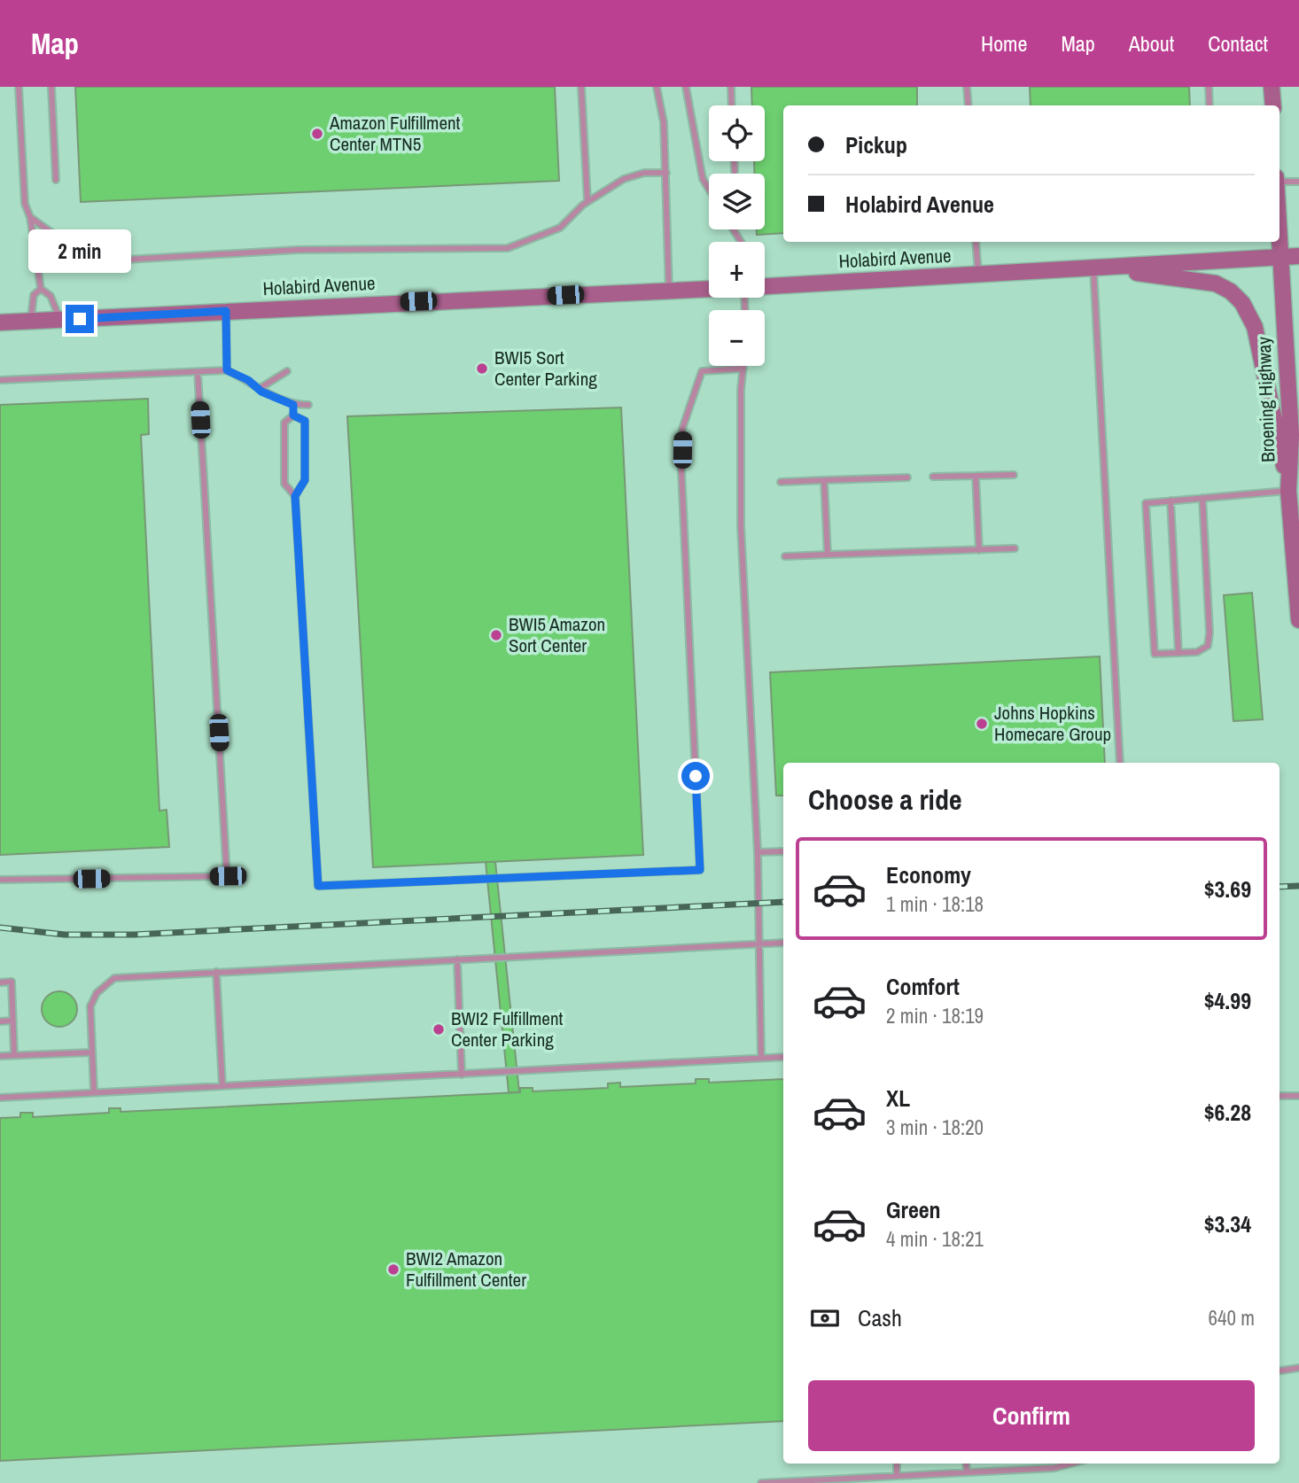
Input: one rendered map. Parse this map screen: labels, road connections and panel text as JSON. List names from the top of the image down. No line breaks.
{"streets":{"main road":["Holabird Avenue","Broening Highway"]},"crossings":[["Holabird Avenue","Broening Highway"]],"places":["Amazon Fulfillment Center MTN5","BWI5 Sort Center Parking","BWI5 Amazon Sort Center","Johns Hopkins Homecare Group","BWI2 Fulfillment Center Parking","BWI2 Amazon Fulfillment Center"],"page":{"header":"Map","nav":["Home","Map","About","Contact"],"map_buttons":["+","−"],"banner":["Pickup","Holabird Avenue"],"bubble":"2 min","heading":"Choose a ride","list":[{"name":"Economy","note":"1 min · 18:18","value":"$3.69"},{"name":"Comfort","note":"2 min · 18:19","value":"$4.99"},{"name":"XL","note":"3 min · 18:20","value":"$6.28"},{"name":"Green","note":"4 min · 18:21","value":"$3.34"}],"pay":["Cash","640 m"],"buttons":"Confirm"}}
